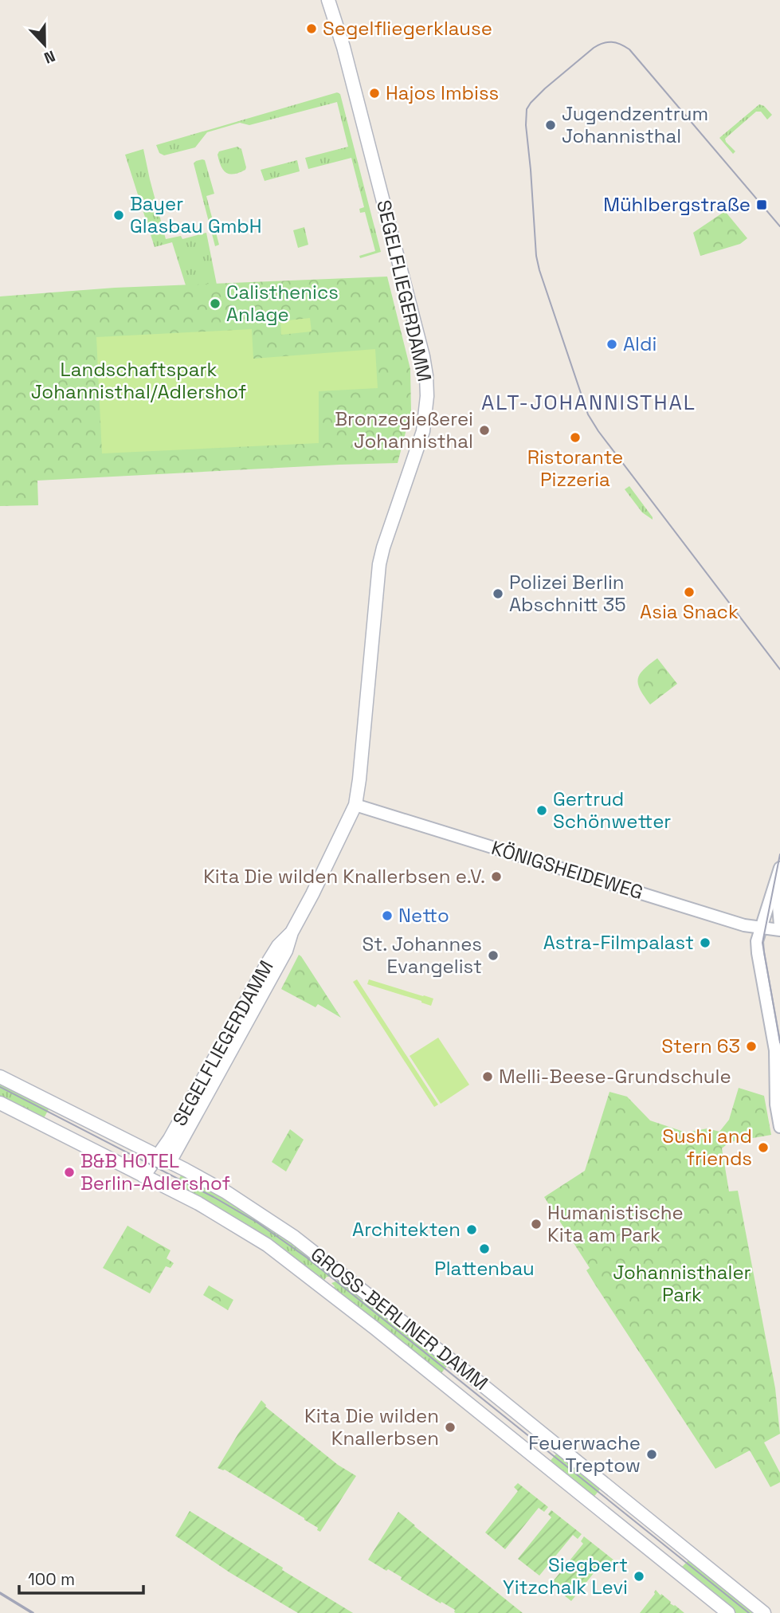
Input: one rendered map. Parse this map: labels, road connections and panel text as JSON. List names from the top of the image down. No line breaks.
{"streets":{"main road":["SEGELFLIEGERDAMM","GROSS-BERLINER DAMM"],"street":["KÖNIGSHEIDEWEG"]},"crossings":[["SEGELFLIEGERDAMM","KÖNIGSHEIDEWEG"],["SEGELFLIEGERDAMM","GROSS-BERLINER DAMM"]],"districts":["ALT-JOHANNISTHAL"],"parks":["Landschaftspark Johannisthal/Adlershof","Johannisthaler Park"],"places":{"other":["Segelfliegerklause","Hajos Imbiss","Jugendzentrum Johannisthal","Bayer Glasbau GmbH","Calisthenics Anlage","Aldi","Bronzegießerei Johannisthal","Ristorante Pizzeria","Asia Snack","Polizei Berlin Abschnitt 35","Gertrud Schönwetter","Kita Die wilden Knallerbsen e.V.","Netto","Astra-Filmpalast","St. Johannes Evangelist","Stern 63","Melli-Beese-Grundschule","Sushi and friends","B&B HOTEL Berlin-Adlershof","Humanistische Kita am Park","Architekten","Plattenbau","Kita Die wilden Knallerbsen","Feuerwache Treptow","Siegbert Yitzchalk Levi"],"transit":["Mühlbergstraße"]},"scale_bar":"100 m","north":"bottom"}
